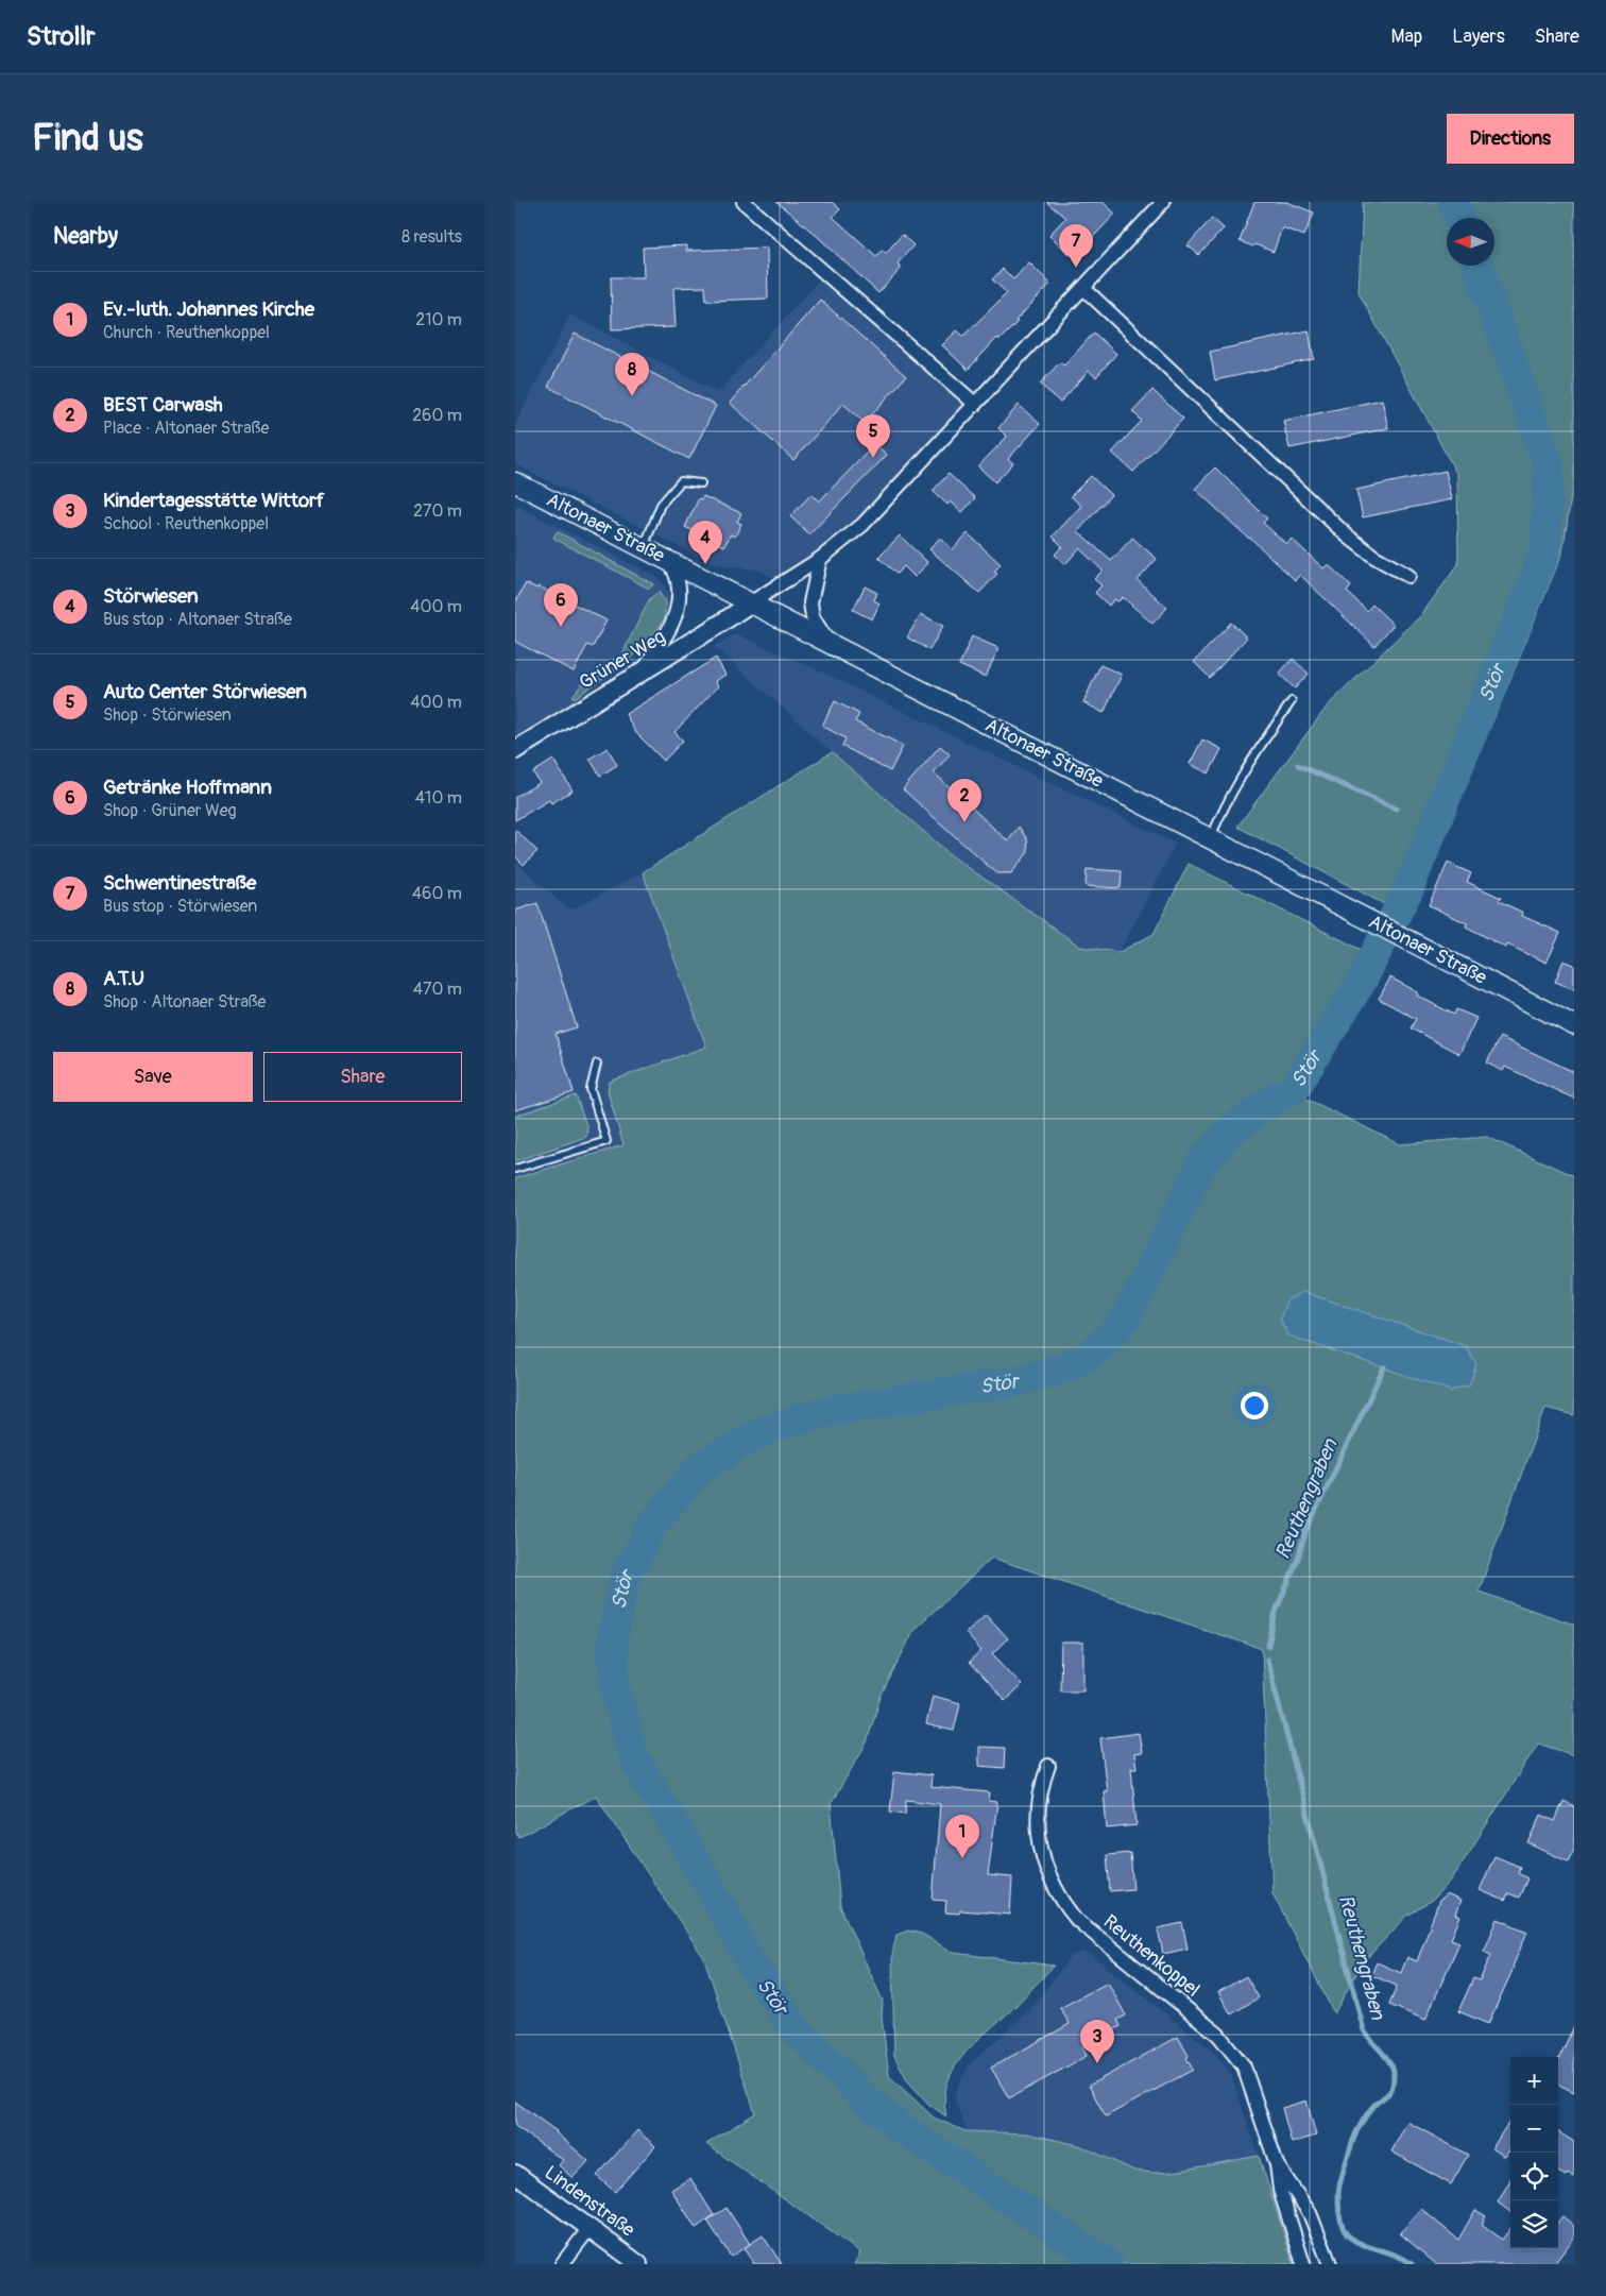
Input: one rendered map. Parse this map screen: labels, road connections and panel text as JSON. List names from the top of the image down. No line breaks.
{"streets":{"main road":["Altonaer Straße"],"street":["Grüner Weg","Reuthenkoppel","Lindenstraße"]},"crossings":[["Altonaer Straße","Grüner Weg"]],"water":["Stör","Reuthengraben"],"north":"left","page":{"header":"Strollr","nav":["Map","Layers","Share"],"buttons":["Directions",["Save","Share"]],"title":"Find us","heading":["Nearby","8 results"],"pins":["7","8","5","4","6","2","1","3"],"list":[{"mark":"1","name":"Ev.-luth. Johannes Kirche","note":"Church · Reuthenkoppel","value":"210 m"},{"mark":"2","name":"BEST Carwash","note":"Place · Altonaer Straße","value":"260 m"},{"mark":"3","name":"Kindertagesstätte Wittorf","note":"School · Reuthenkoppel","value":"270 m"},{"mark":"4","name":"Störwiesen","note":"Bus stop · Altonaer Straße","value":"400 m"},{"mark":"5","name":"Auto Center Störwiesen","note":"Shop · Störwiesen","value":"400 m"},{"mark":"6","name":"Getränke Hoffmann","note":"Shop · Grüner Weg","value":"410 m"},{"mark":"7","name":"Schwentinestraße","note":"Bus stop · Störwiesen","value":"460 m"},{"mark":"8","name":"A.T.U","note":"Shop · Altonaer Straße","value":"470 m"}],"map_buttons":["+","−"]}}
